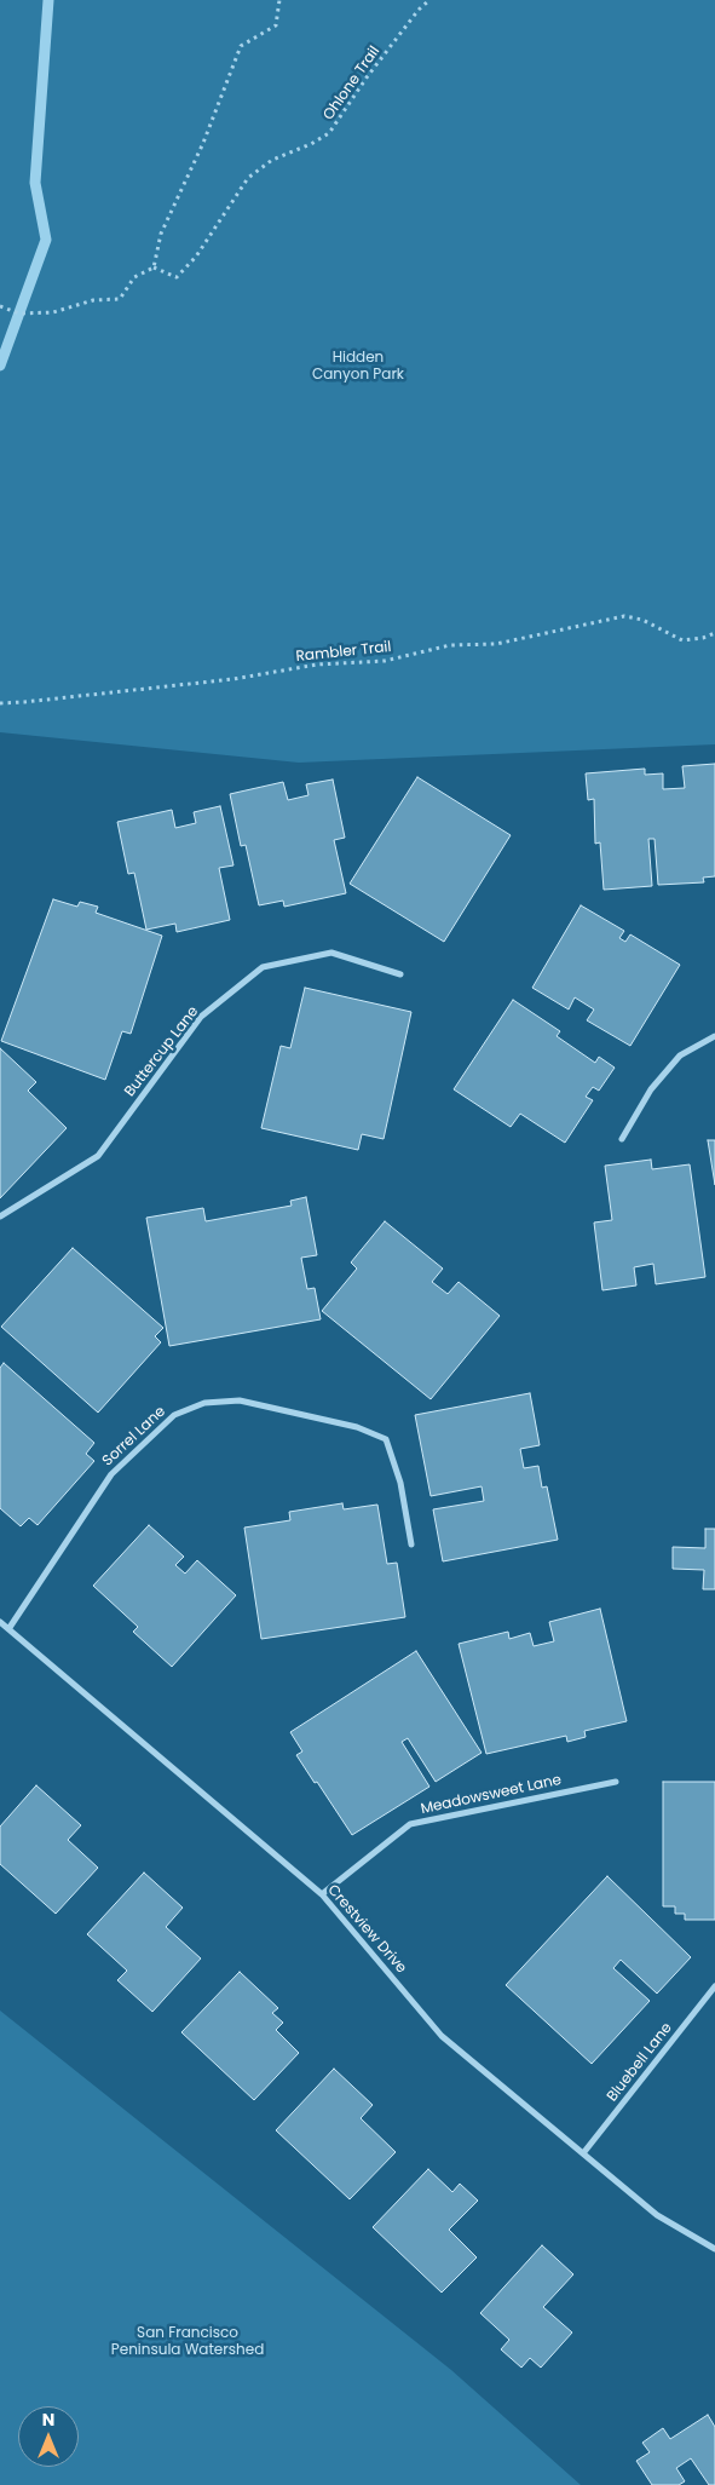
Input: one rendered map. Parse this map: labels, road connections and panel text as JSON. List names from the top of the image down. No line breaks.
{"streets":{"street":["Buttercup Lane","Sorrel Lane","Meadowsweet Lane","Crestview Drive","Bluebell Lane"],"path":["Ohlone Trail","Rambler Trail"]},"crossings":[["Sorrel Lane","Crestview Drive"],["Meadowsweet Lane","Crestview Drive"],["Crestview Drive","Bluebell Lane"]],"parks":["Hidden Canyon Park","San Francisco Peninsula Watershed"],"north":"top"}
